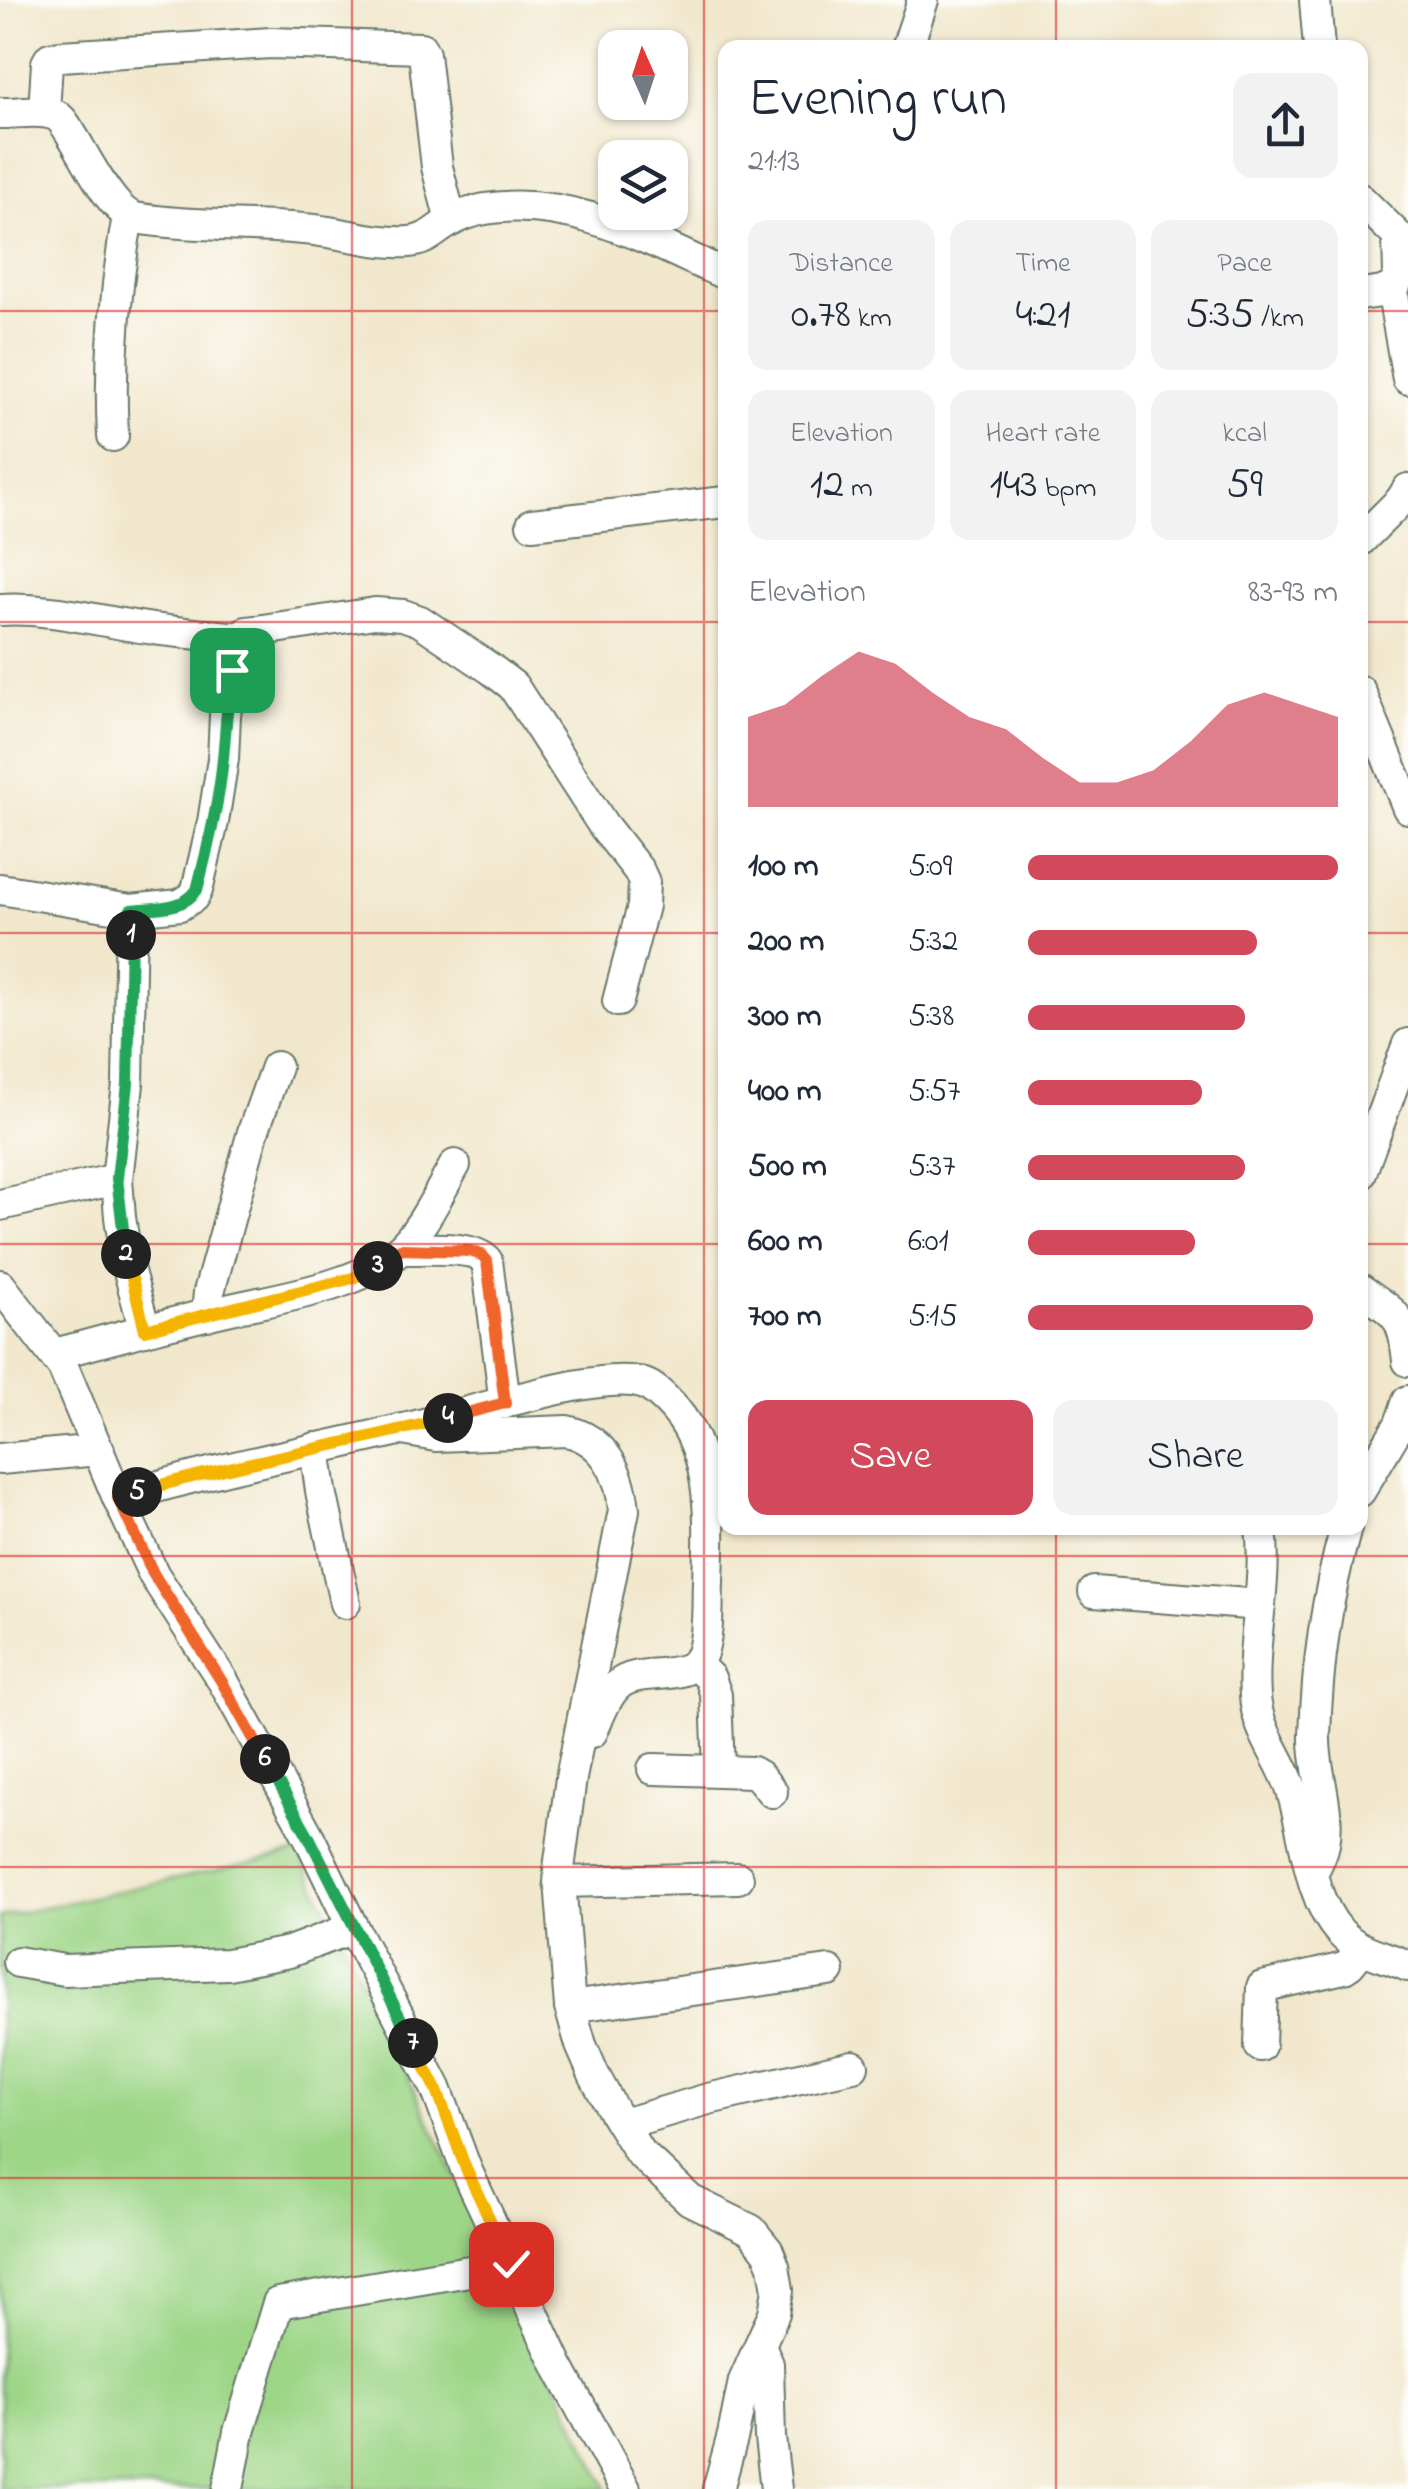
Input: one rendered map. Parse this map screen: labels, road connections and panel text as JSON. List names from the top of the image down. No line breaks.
{"north":"top","page":{"heading":["Evening run","21:13"],"stats":[["Distance","0.78 km"],["Time","4:21"],["Pace","5:35 /km"],["Elevation","12 m"],["Heart rate","143 bpm"],["kcal","59"]],"chart":["Elevation","83–93 m"],"list":[{"name":"100 m","note":"5:09"},{"name":"200 m","note":"5:32"},{"name":"300 m","note":"5:38"},{"name":"400 m","note":"5:57"},{"name":"500 m","note":"5:37"},{"name":"600 m","note":"6:01"},{"name":"700 m","note":"5:15"}],"pins":["1","2","3","4","5","6","7"],"buttons":["Save","Share"]}}
